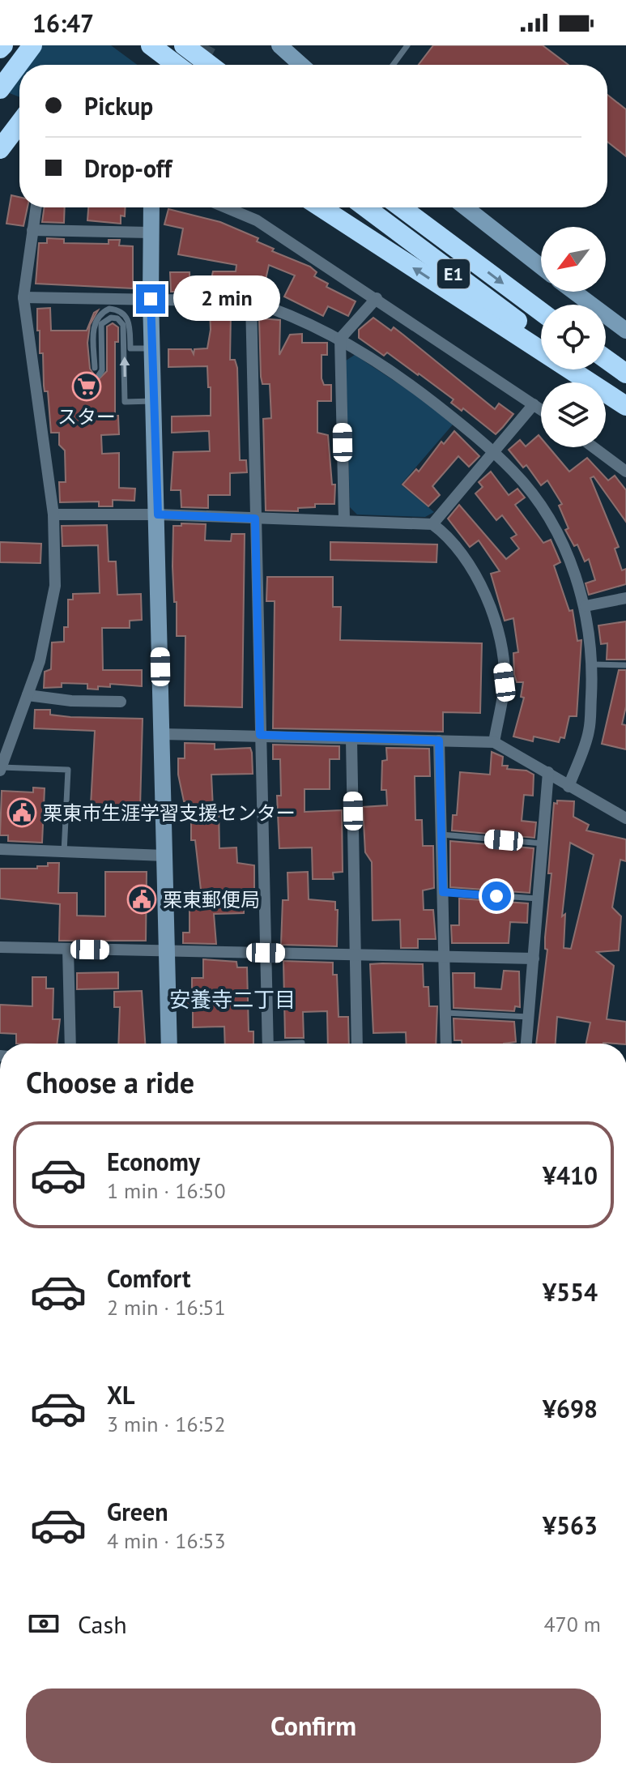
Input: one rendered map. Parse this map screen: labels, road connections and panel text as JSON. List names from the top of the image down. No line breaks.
{"streets":{"highway":["E1"]},"districts":["安養寺二丁目"],"places":{"supermarket":["スター"],"public building":["栗東市生涯学習支援センター","栗東郵便局"]},"north":"bottom left","page":{"status":"16:47","banner":["Pickup","Drop-off"],"bubble":"2 min","heading":"Choose a ride","list":[{"name":"Economy","note":"1 min · 16:50","value":"¥410"},{"name":"Comfort","note":"2 min · 16:51","value":"¥554"},{"name":"XL","note":"3 min · 16:52","value":"¥698"},{"name":"Green","note":"4 min · 16:53","value":"¥563"}],"pay":["Cash","470 m"],"buttons":"Confirm"}}
